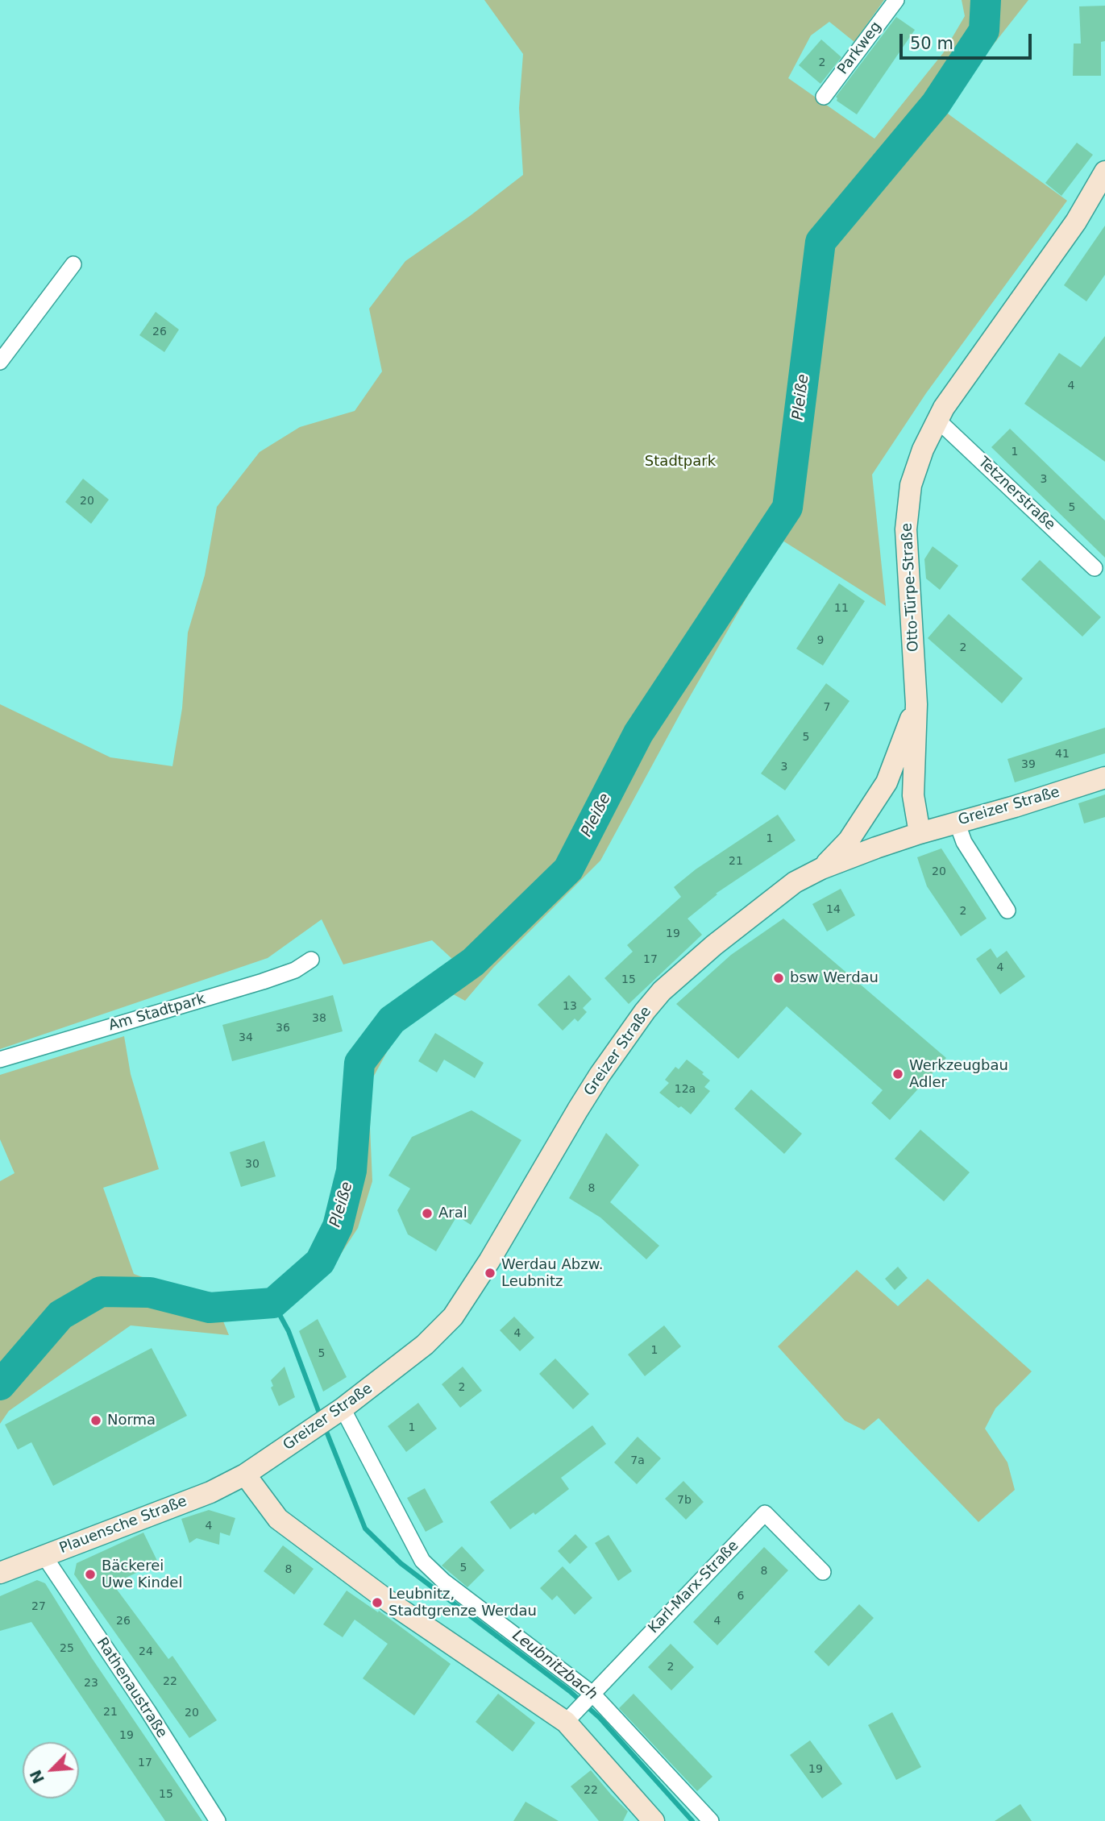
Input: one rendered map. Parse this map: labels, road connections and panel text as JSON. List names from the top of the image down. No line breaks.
{"streets":{"street":["Parkweg","Tetznerstraße","Otto-Türpe-Straße","Greizer Straße","Am Stadtpark","Plauensche Straße","Karl-Marx-Straße","Rathenaustraße"]},"crossings":[["Tetznerstraße","Otto-Türpe-Straße"],["Otto-Türpe-Straße","Greizer Straße"],["Greizer Straße","Plauensche Straße"],["Plauensche Straße","Rathenaustraße"]],"water":["Pleiße","Leubnitzbach"],"parks":["Stadtpark"],"places":["bsw Werdau","Werkzeugbau Adler","Aral","Werdau Abzw. Leubnitz","Norma","Bäckerei Uwe Kindel","Leubnitz, Stadtgrenze Werdau"],"house_numbers":["2","26","4","1","3","20","5","11","9","2","7","5","41","39","3","1","21","20","14","2","19","17","4","15","13","38","36","34","12a","30","8","4","1","5","2","1","7a","7b","4","5","8","8","6","27","26","4","25","24","2","22","23","21","20","19","17","19","22","15"],"scale_bar":"50 m","north":"bottom left"}
